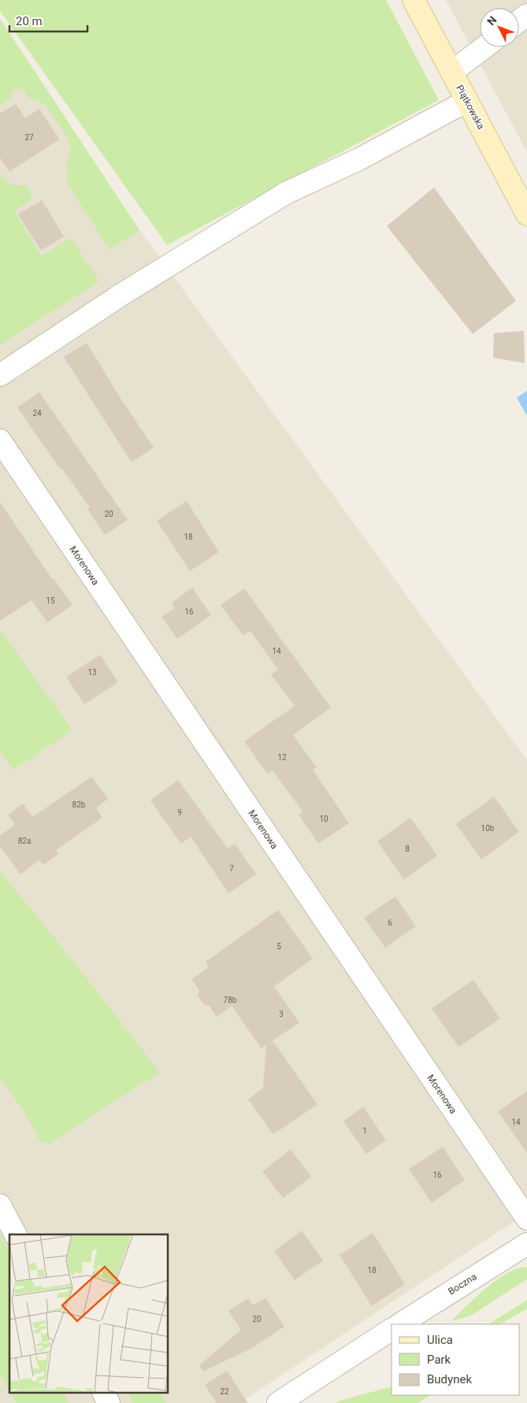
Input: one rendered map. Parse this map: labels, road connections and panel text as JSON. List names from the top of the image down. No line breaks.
{"streets":{"main road":["Piątkowska"],"street":["Morenowa","Boczna"]},"house_numbers":["27","24","20","18","15","16","14","13","12","82b","9","10","10b","82a","8","7","6","5","78b","3","14","1","16","18","20","22"],"legend":["Ulica","Park","Budynek"],"scale_bar":"20 m","north":"top left"}
